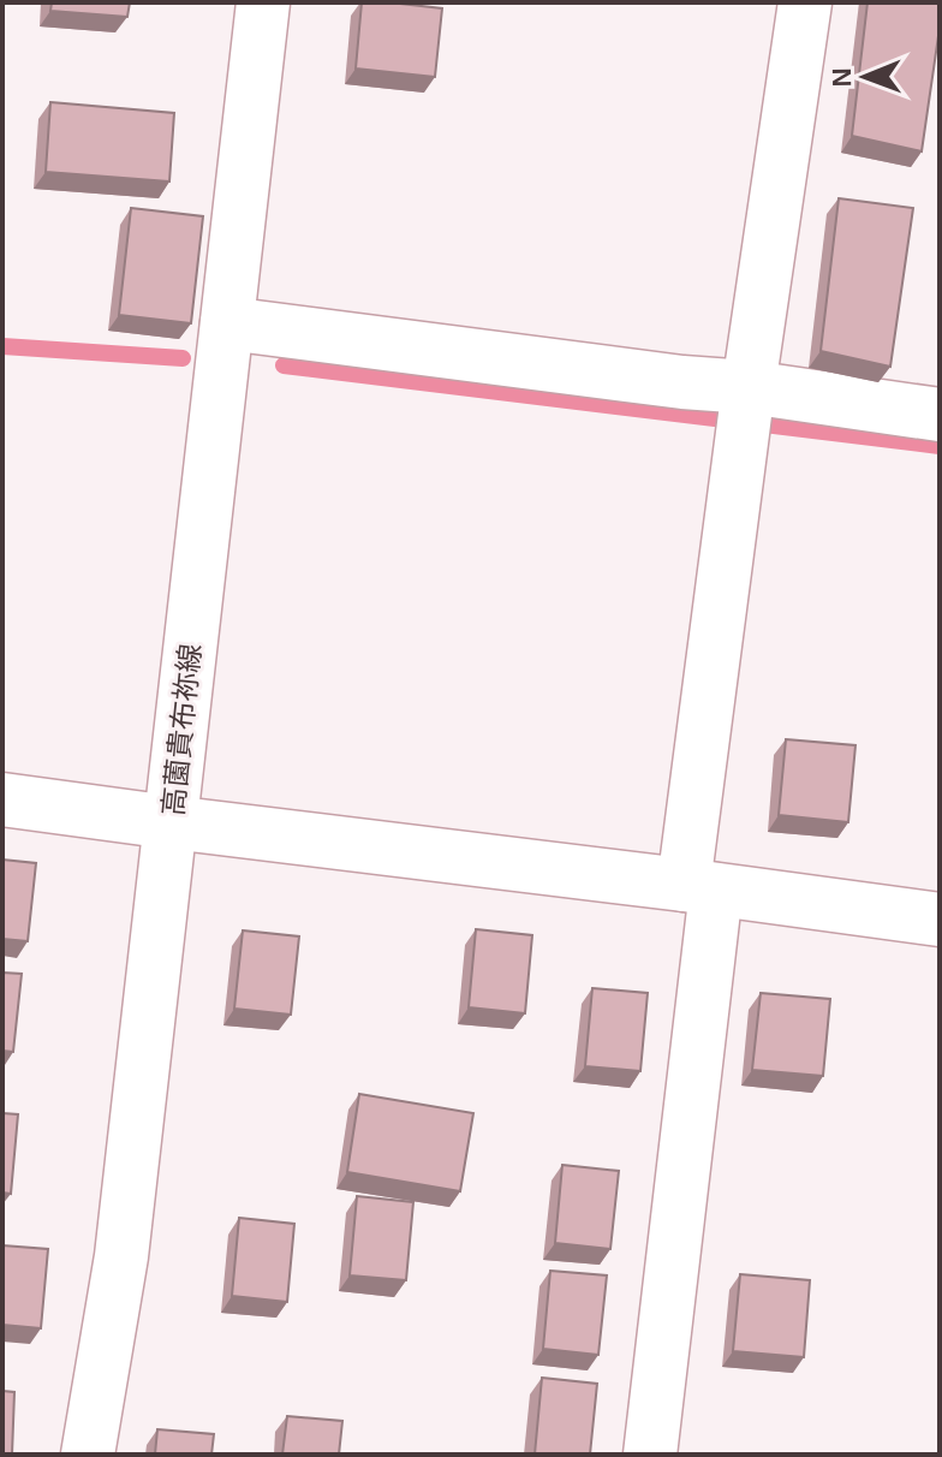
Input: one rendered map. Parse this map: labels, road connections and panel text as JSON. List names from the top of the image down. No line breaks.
{"streets":{"street":["高薗貴布祢線"]},"north":"left"}
